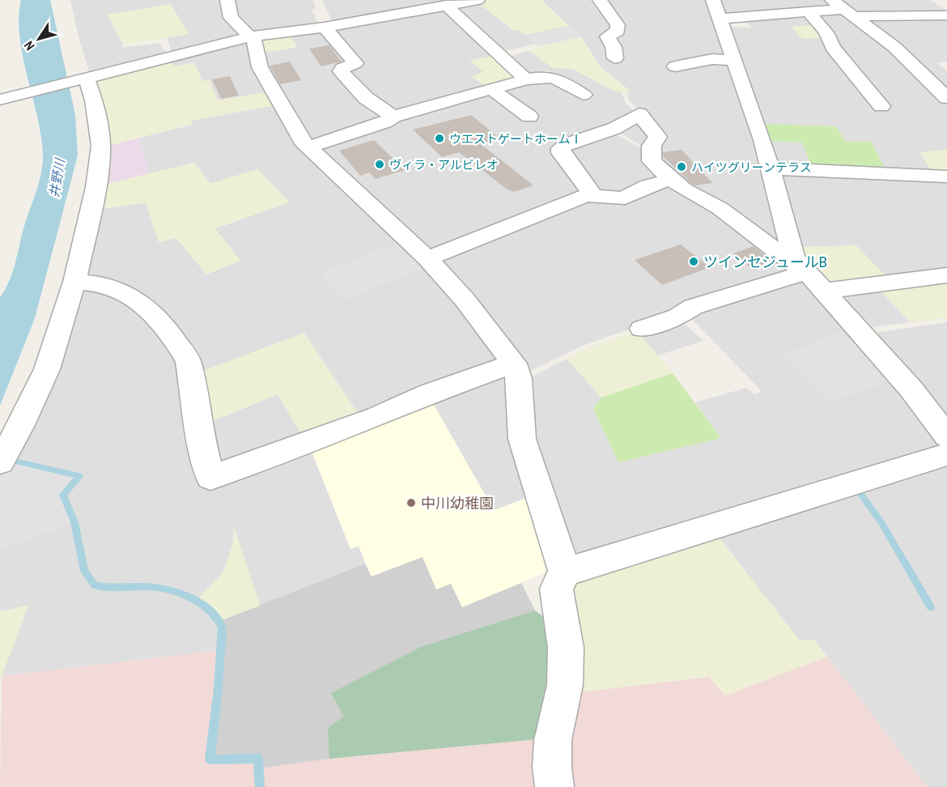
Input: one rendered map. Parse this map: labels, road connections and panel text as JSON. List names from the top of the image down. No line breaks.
{"water":["井野川"],"places":["ウエストゲートホームⅠ","ヴィラ・アルビレオ","ハイツグリーンテラス","ツインセジュールB","中川幼稚園"],"north":"bottom left"}
